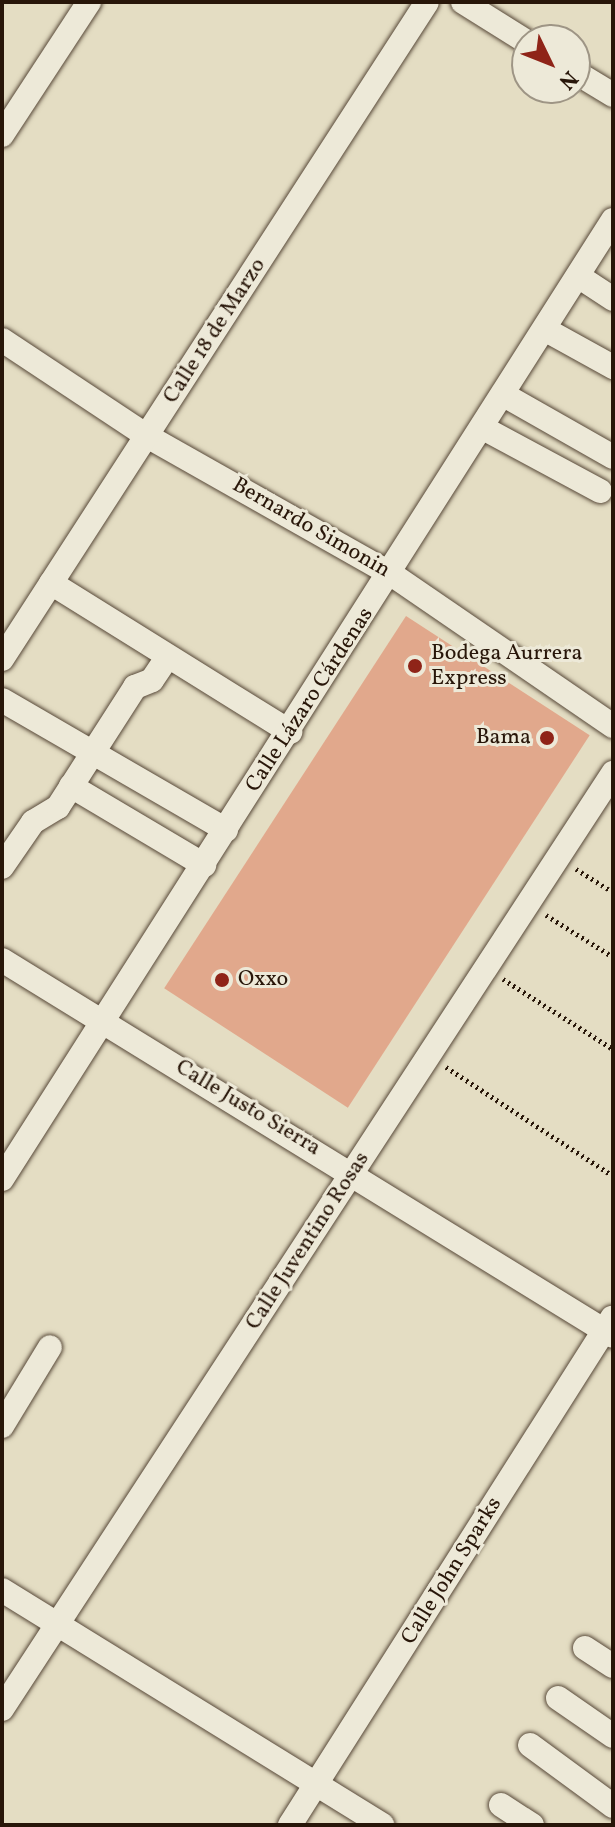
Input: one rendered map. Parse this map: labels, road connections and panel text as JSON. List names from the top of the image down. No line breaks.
{"streets":{"street":["Calle 18 de Marzo","Bernardo Simonin","Calle Lázaro Cárdenas","Calle Justo Sierra","Calle Juventino Rosas","Calle John Sparks"]},"crossings":[["Calle 18 de Marzo","Bernardo Simonin"],["Bernardo Simonin","Calle Lázaro Cárdenas"],["Calle Lázaro Cárdenas","Calle Justo Sierra"],["Calle Justo Sierra","Calle Juventino Rosas"],["Calle Justo Sierra","Calle John Sparks"]],"places":["Bodega Aurrera Express","Bama","Oxxo"],"north":"bottom right"}
